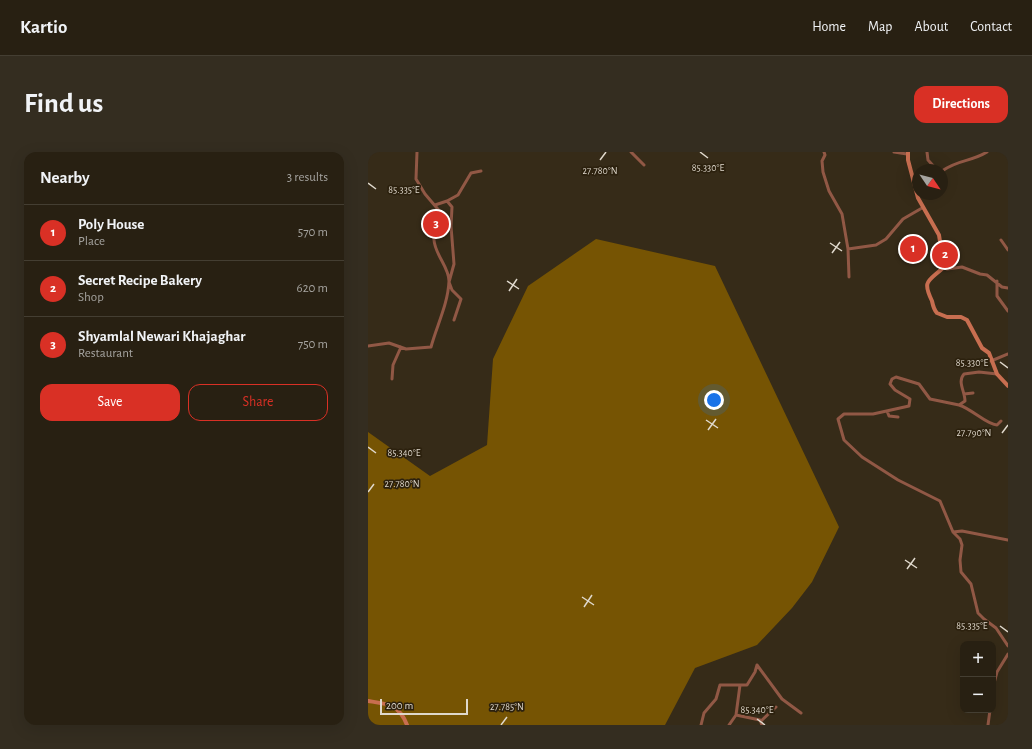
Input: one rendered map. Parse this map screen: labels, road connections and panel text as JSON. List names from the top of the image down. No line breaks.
{"scale_bar":"200 m","north":"bottom right","page":{"header":"Kartio","nav":["Home","Map","About","Contact"],"buttons":["Directions",["Save","Share"]],"title":"Find us","heading":["Nearby","3 results"],"list":[{"mark":"1","name":"Poly House","note":"Place","value":"570 m"},{"mark":"2","name":"Secret Recipe Bakery","note":"Shop","value":"620 m"},{"mark":"3","name":"Shyamlal Newari Khajaghar","note":"Restaurant","value":"750 m"}],"pins":["3","1","2"],"map_buttons":["+","−"],"scale":"200 m"},"coordinates":["85.330°E","27.780°N","85.335°E","27.790°N","85.340°E","27.785°N"]}
